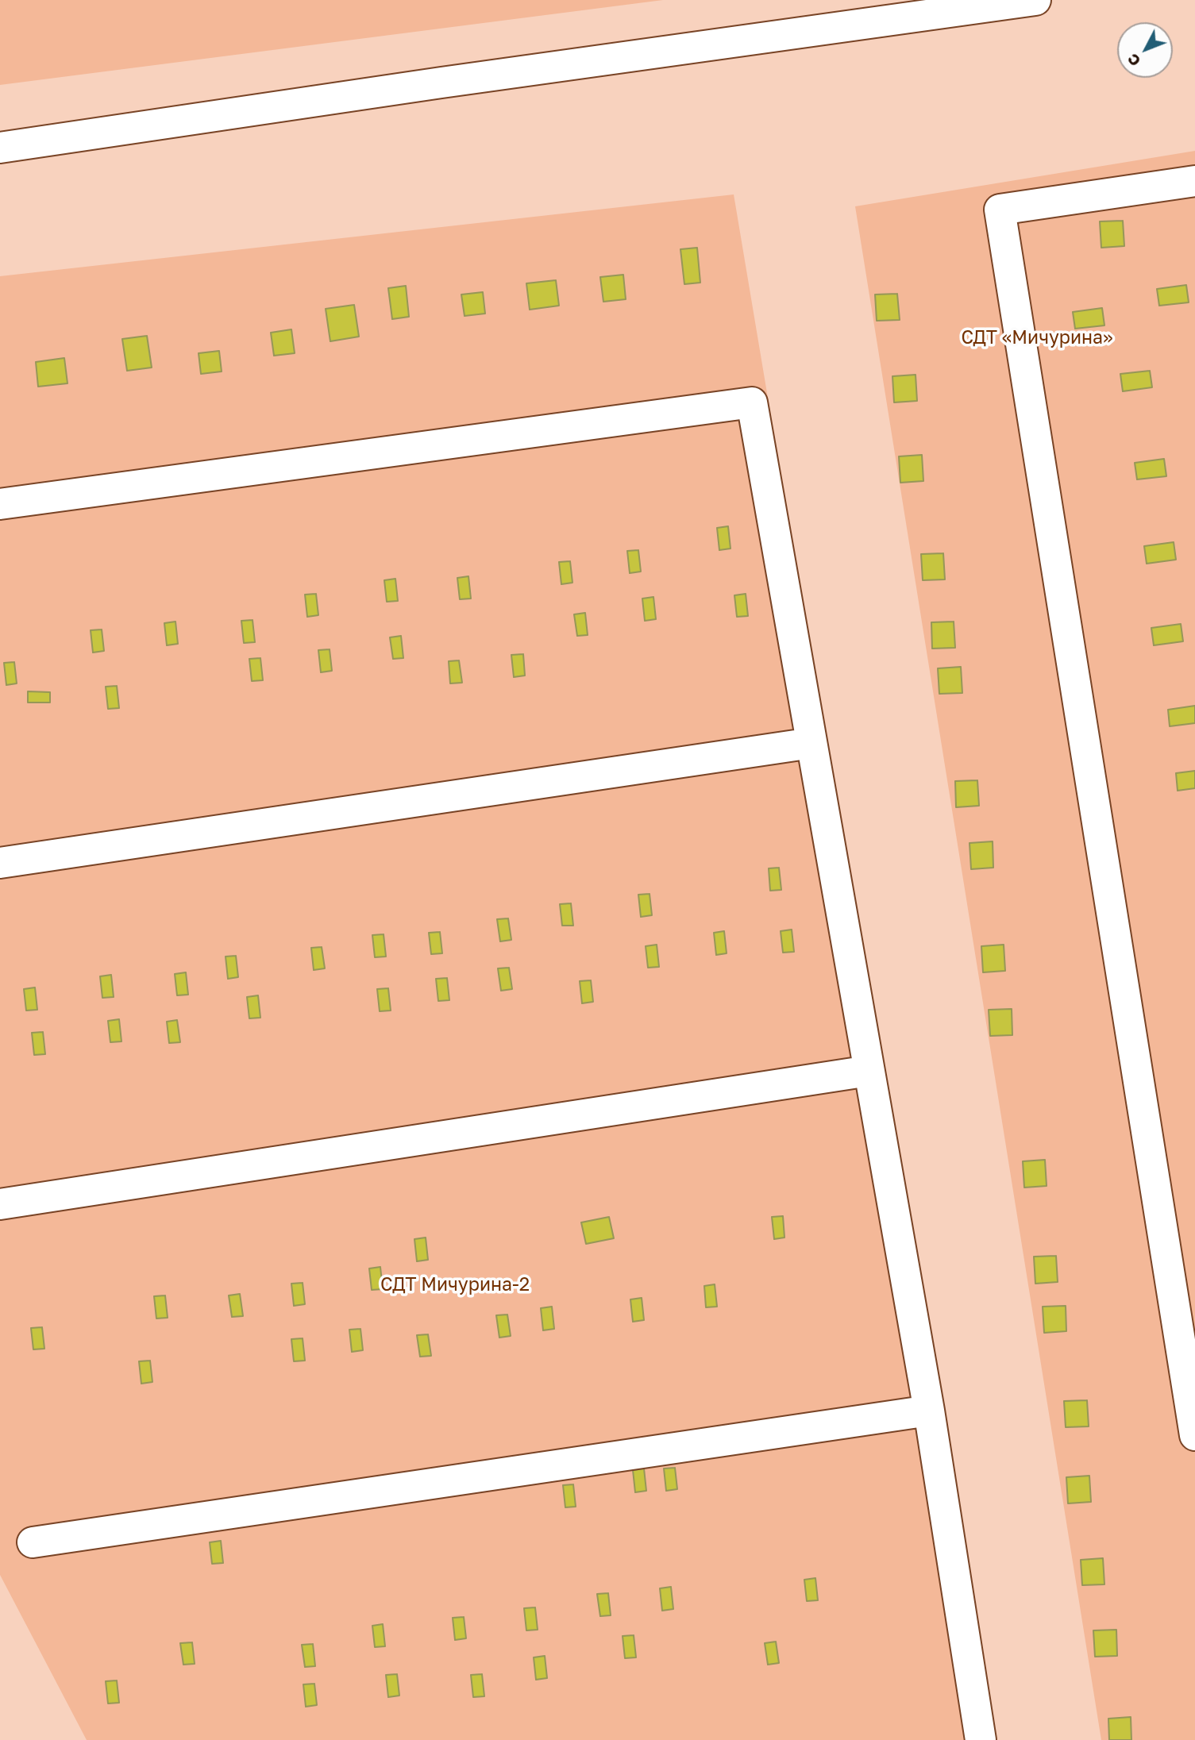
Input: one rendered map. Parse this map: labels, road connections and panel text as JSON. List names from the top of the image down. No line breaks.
{"parks":["СДТ «Мичурина»","СДТ Мичурина-2"],"north":"bottom left"}
